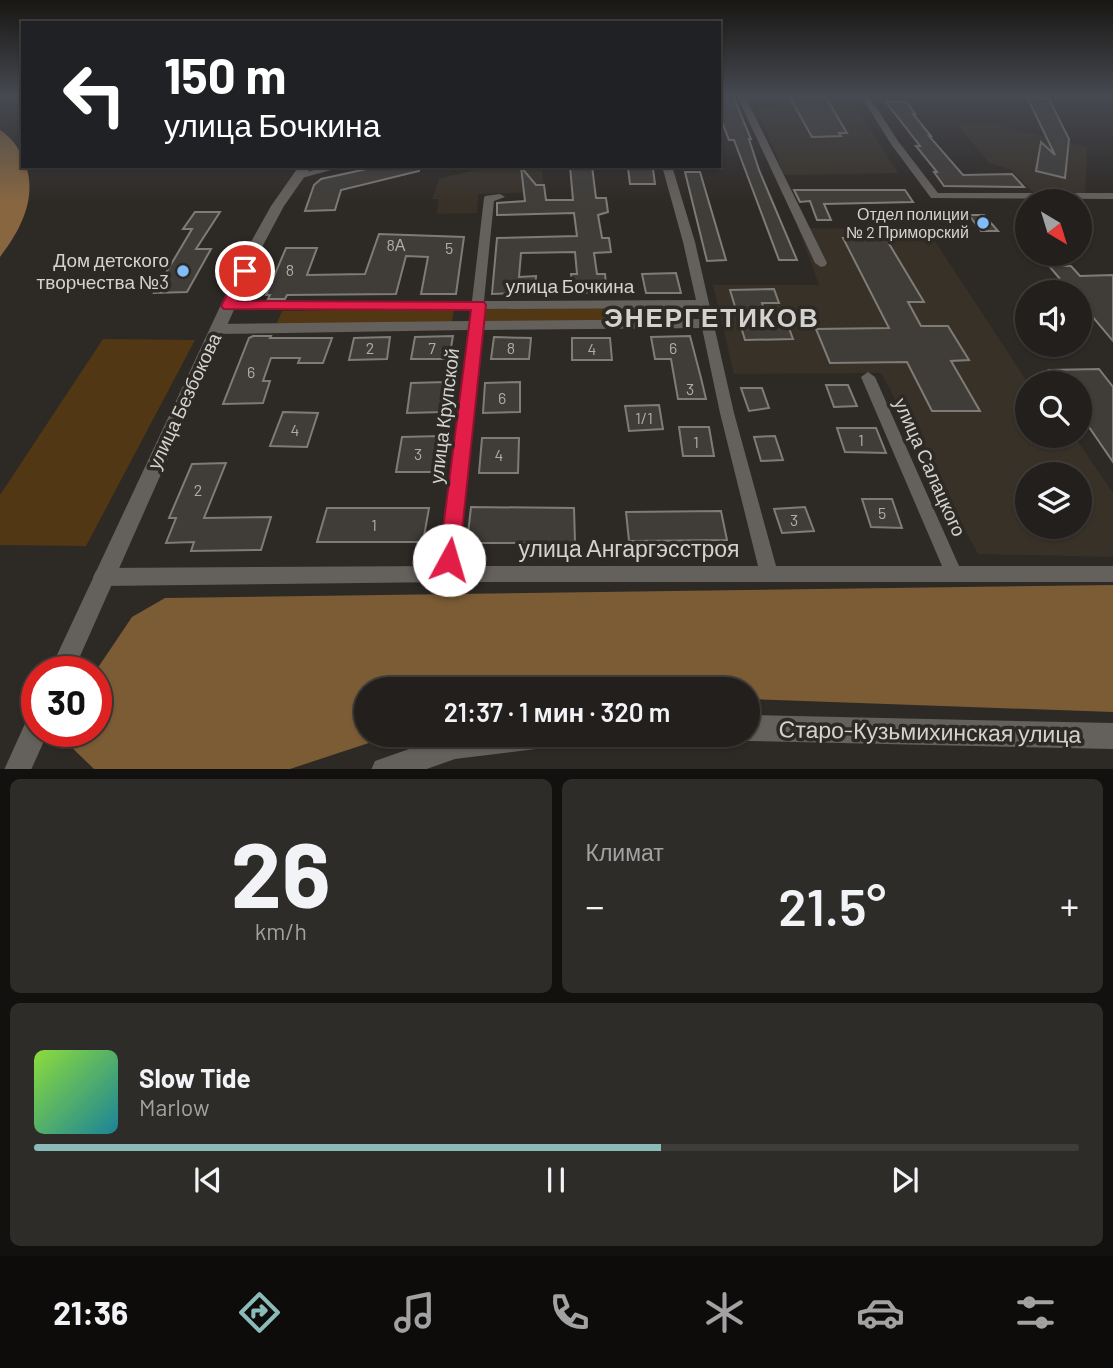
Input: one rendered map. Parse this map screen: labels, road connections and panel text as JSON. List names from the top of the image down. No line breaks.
{"streets":{"main road":["улица Безбокова","Старо-Кузьмихинская улица"],"street":["улица Бочкина","улица Крупской","улица Салацкого","улица Ангаргэсстроя"]},"crossings":[["улица Бочкина","улица Безбокова"],["улица Бочкина","улица Крупской"],["улица Безбокова","улица Ангаргэсстроя"],["улица Крупской","улица Ангаргэсстроя"],["улица Салацкого","улица Ангаргэсстроя"]],"districts":["ЭНЕРГЕТИКОВ"],"places":["Отдел полиции № 2 Приморский","Дом детского творчества №3"],"house_numbers":["8А","5","8","2","7","8","6","4","6","3","6","1/1","4","1","1","3","4","2","5","3","1"],"north":"bottom right","page":{"turn":["150 m","улица Бочкина"],"limit":"30","trip":"21:37 · 1 мин · 320 m","tile":[["26","km/h"],"Климат"],"heat":["−","21.5°","+"],"song":["Slow Tide","Marlow"],"tabs":"21:36"}}
